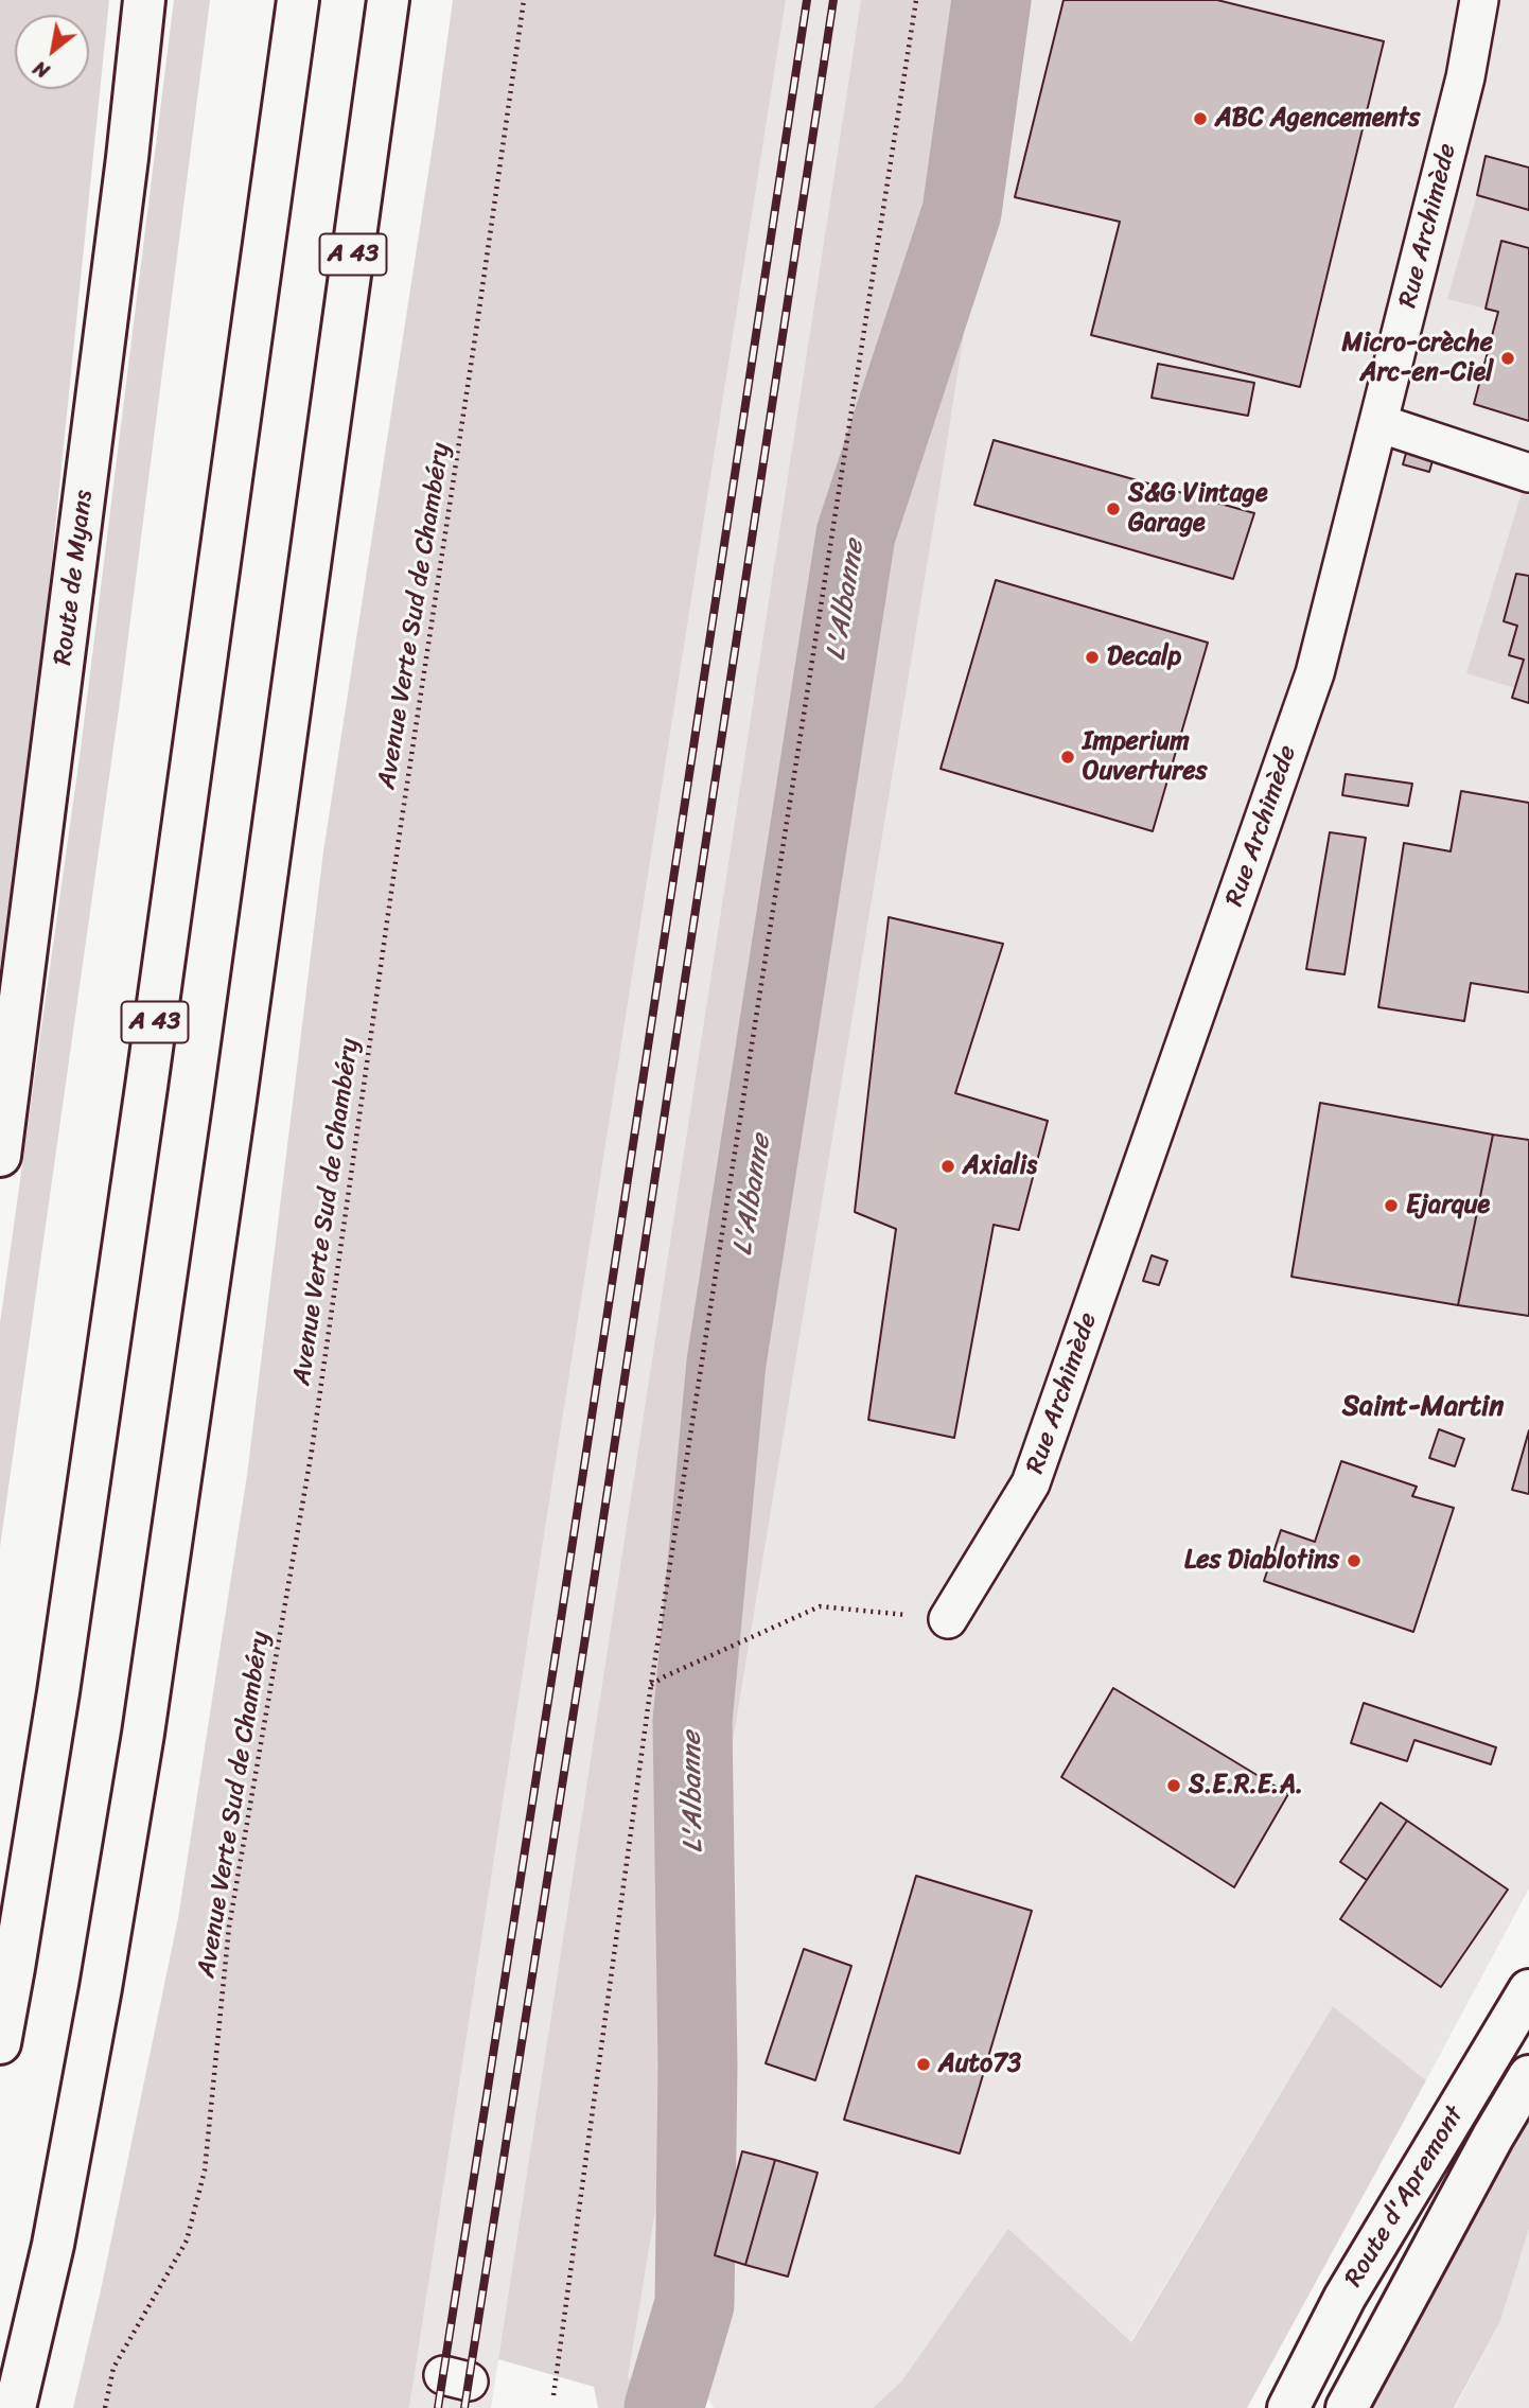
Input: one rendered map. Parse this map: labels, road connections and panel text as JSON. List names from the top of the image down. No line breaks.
{"streets":{"main road":["A 43","Route de Myans","Route d'Apremont"],"street":["Rue Archimède"],"path":["Avenue Verte Sud de Chambéry"]},"districts":["Saint-Martin"],"water":["L'Albanne"],"places":["ABC Agencements","Micro-crèche Arc-en-Ciel","S&G Vintage Garage","Decalp","Imperium Ouvertures","Axialis","Ejarque","Les Diablotins","S.E.R.E.A.","Auto73"],"north":"bottom left"}
